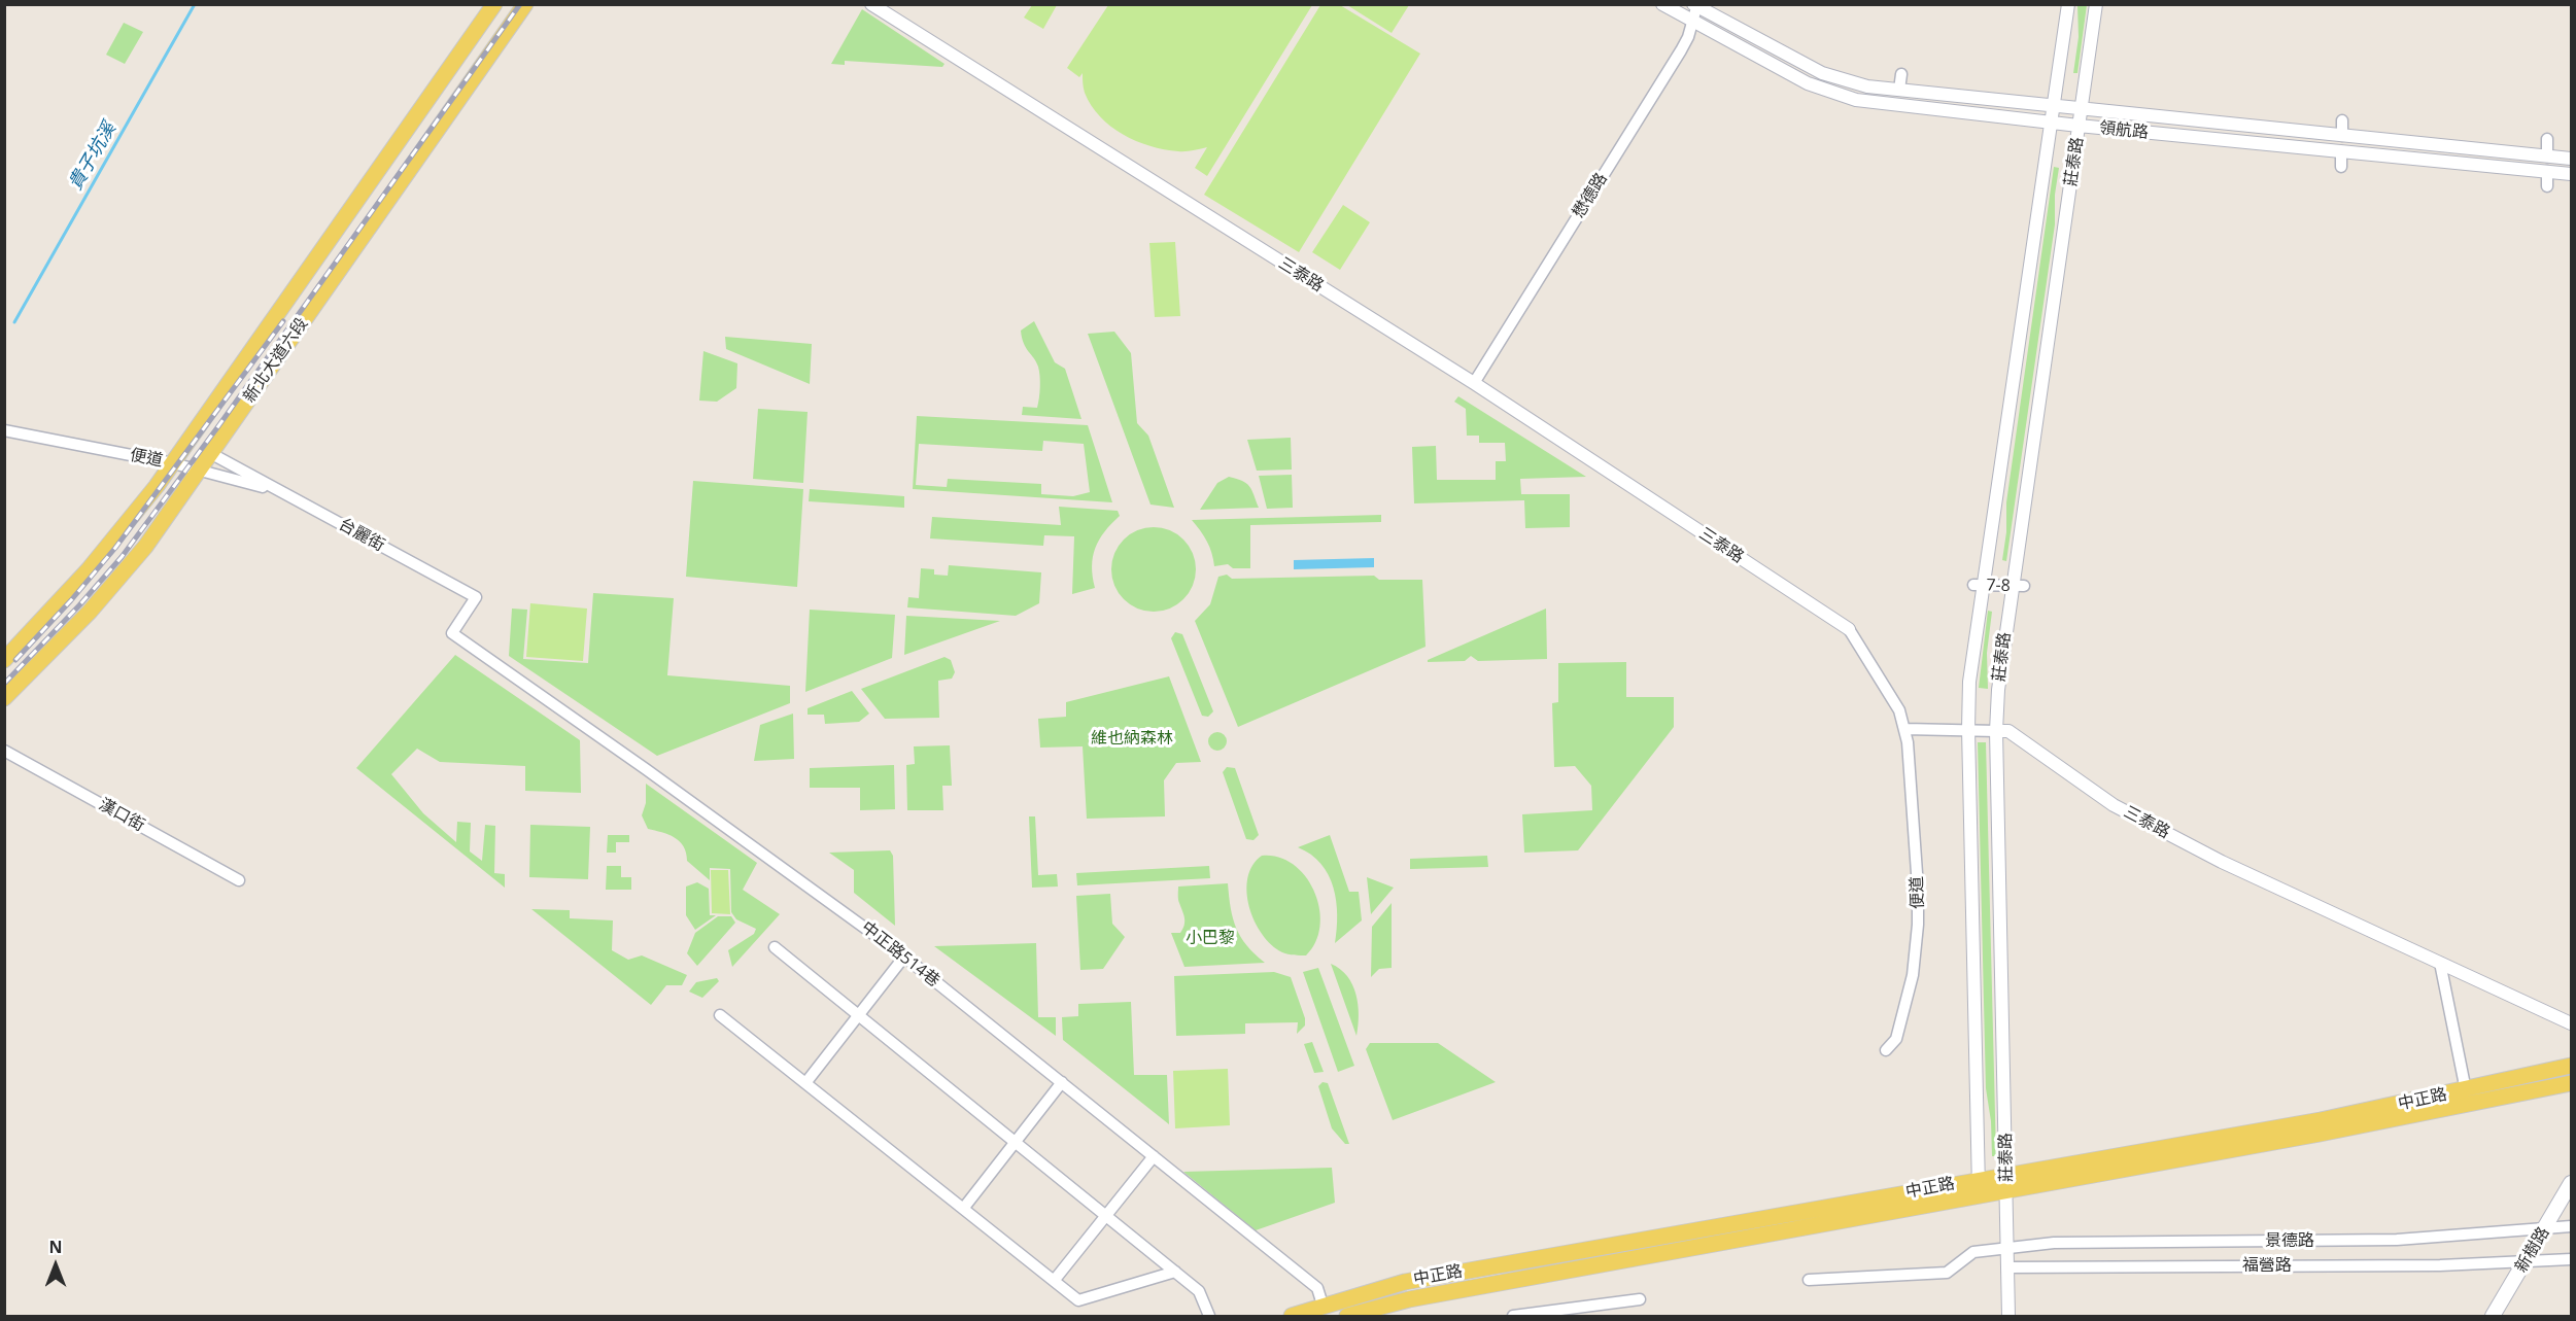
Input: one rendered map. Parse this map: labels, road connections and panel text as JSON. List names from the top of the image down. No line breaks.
{"streets":{"main road":["新北大道六段","中正路","新樹路"],"street":["領航路","莊泰路","懋德路","三泰路","便道","台麗街","7-8","漢口街","中正路514巷","景德路","福營路"]},"crossings":[["領航路","莊泰路"],["領航路","懋德路"],["莊泰路","三泰路"],["莊泰路","7-8"],["莊泰路","中正路"],["莊泰路","景德路"],["莊泰路","福營路"],["懋德路","三泰路"],["三泰路","便道"],["新北大道六段","便道"],["新北大道六段","台麗街"],["便道","台麗街"],["台麗街","中正路514巷"],["中正路514巷","中正路"],["景德路","新樹路"],["新樹路","福營路"]],"water":["貴子坑溪"],"parks":["維也納森林","小巴黎"],"north":"top"}
